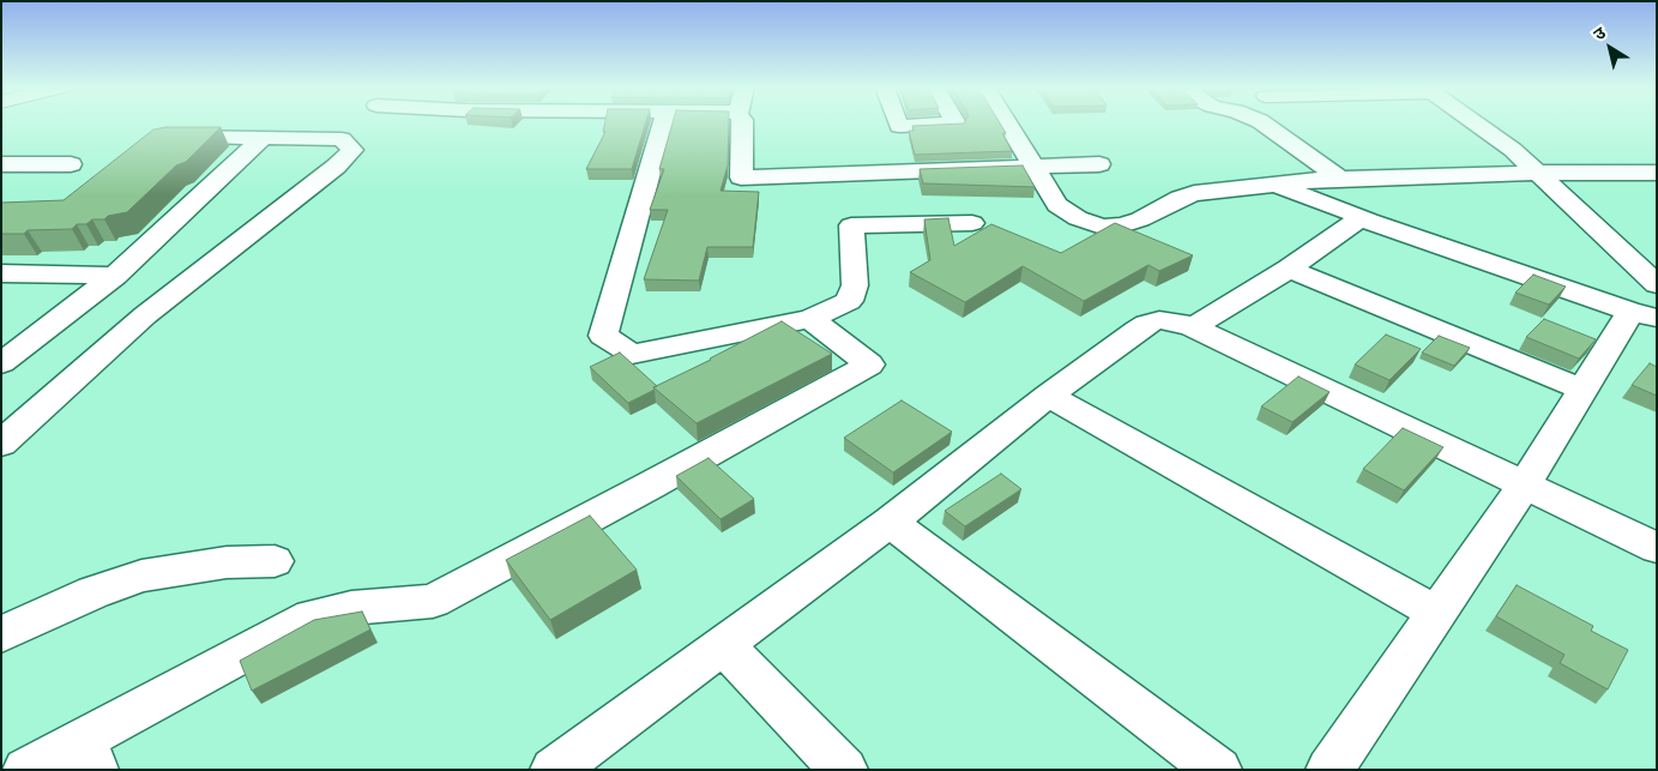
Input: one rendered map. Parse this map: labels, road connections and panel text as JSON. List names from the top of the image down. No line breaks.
{"north":"top left"}
